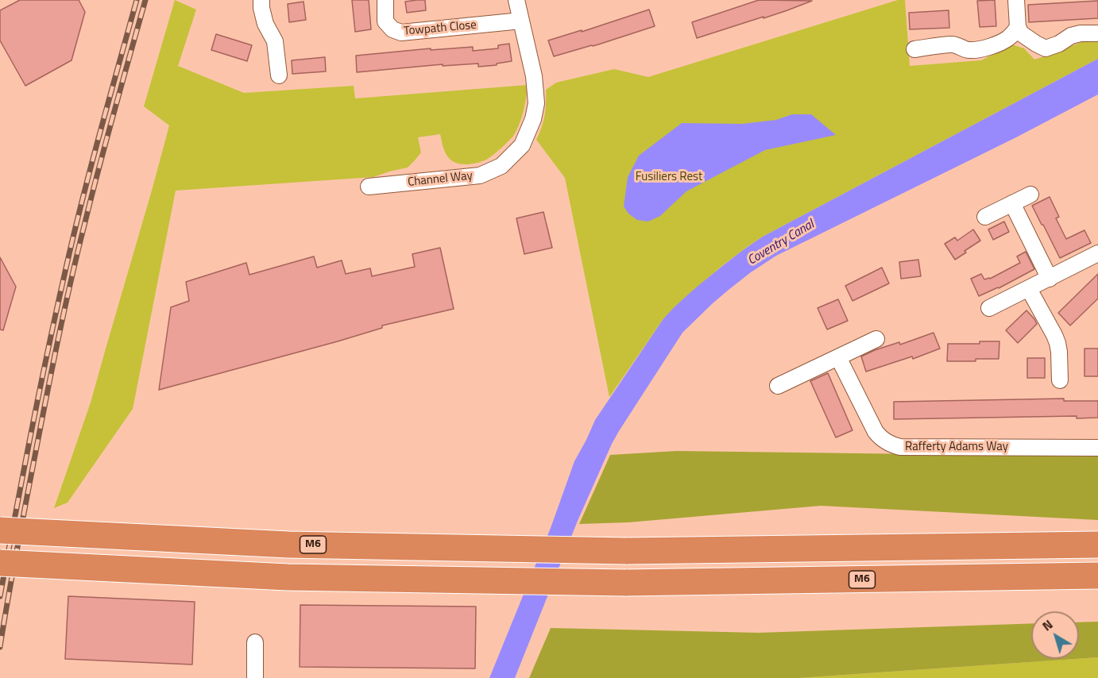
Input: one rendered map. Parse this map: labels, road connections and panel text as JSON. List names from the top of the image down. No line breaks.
{"streets":{"highway":["M6"],"street":["Towpath Close","Channel Way","Rafferty Adams Way"]},"crossings":[["Towpath Close","Channel Way"]],"water":["Coventry Canal"],"parks":["Fusiliers Rest"],"north":"top left"}
